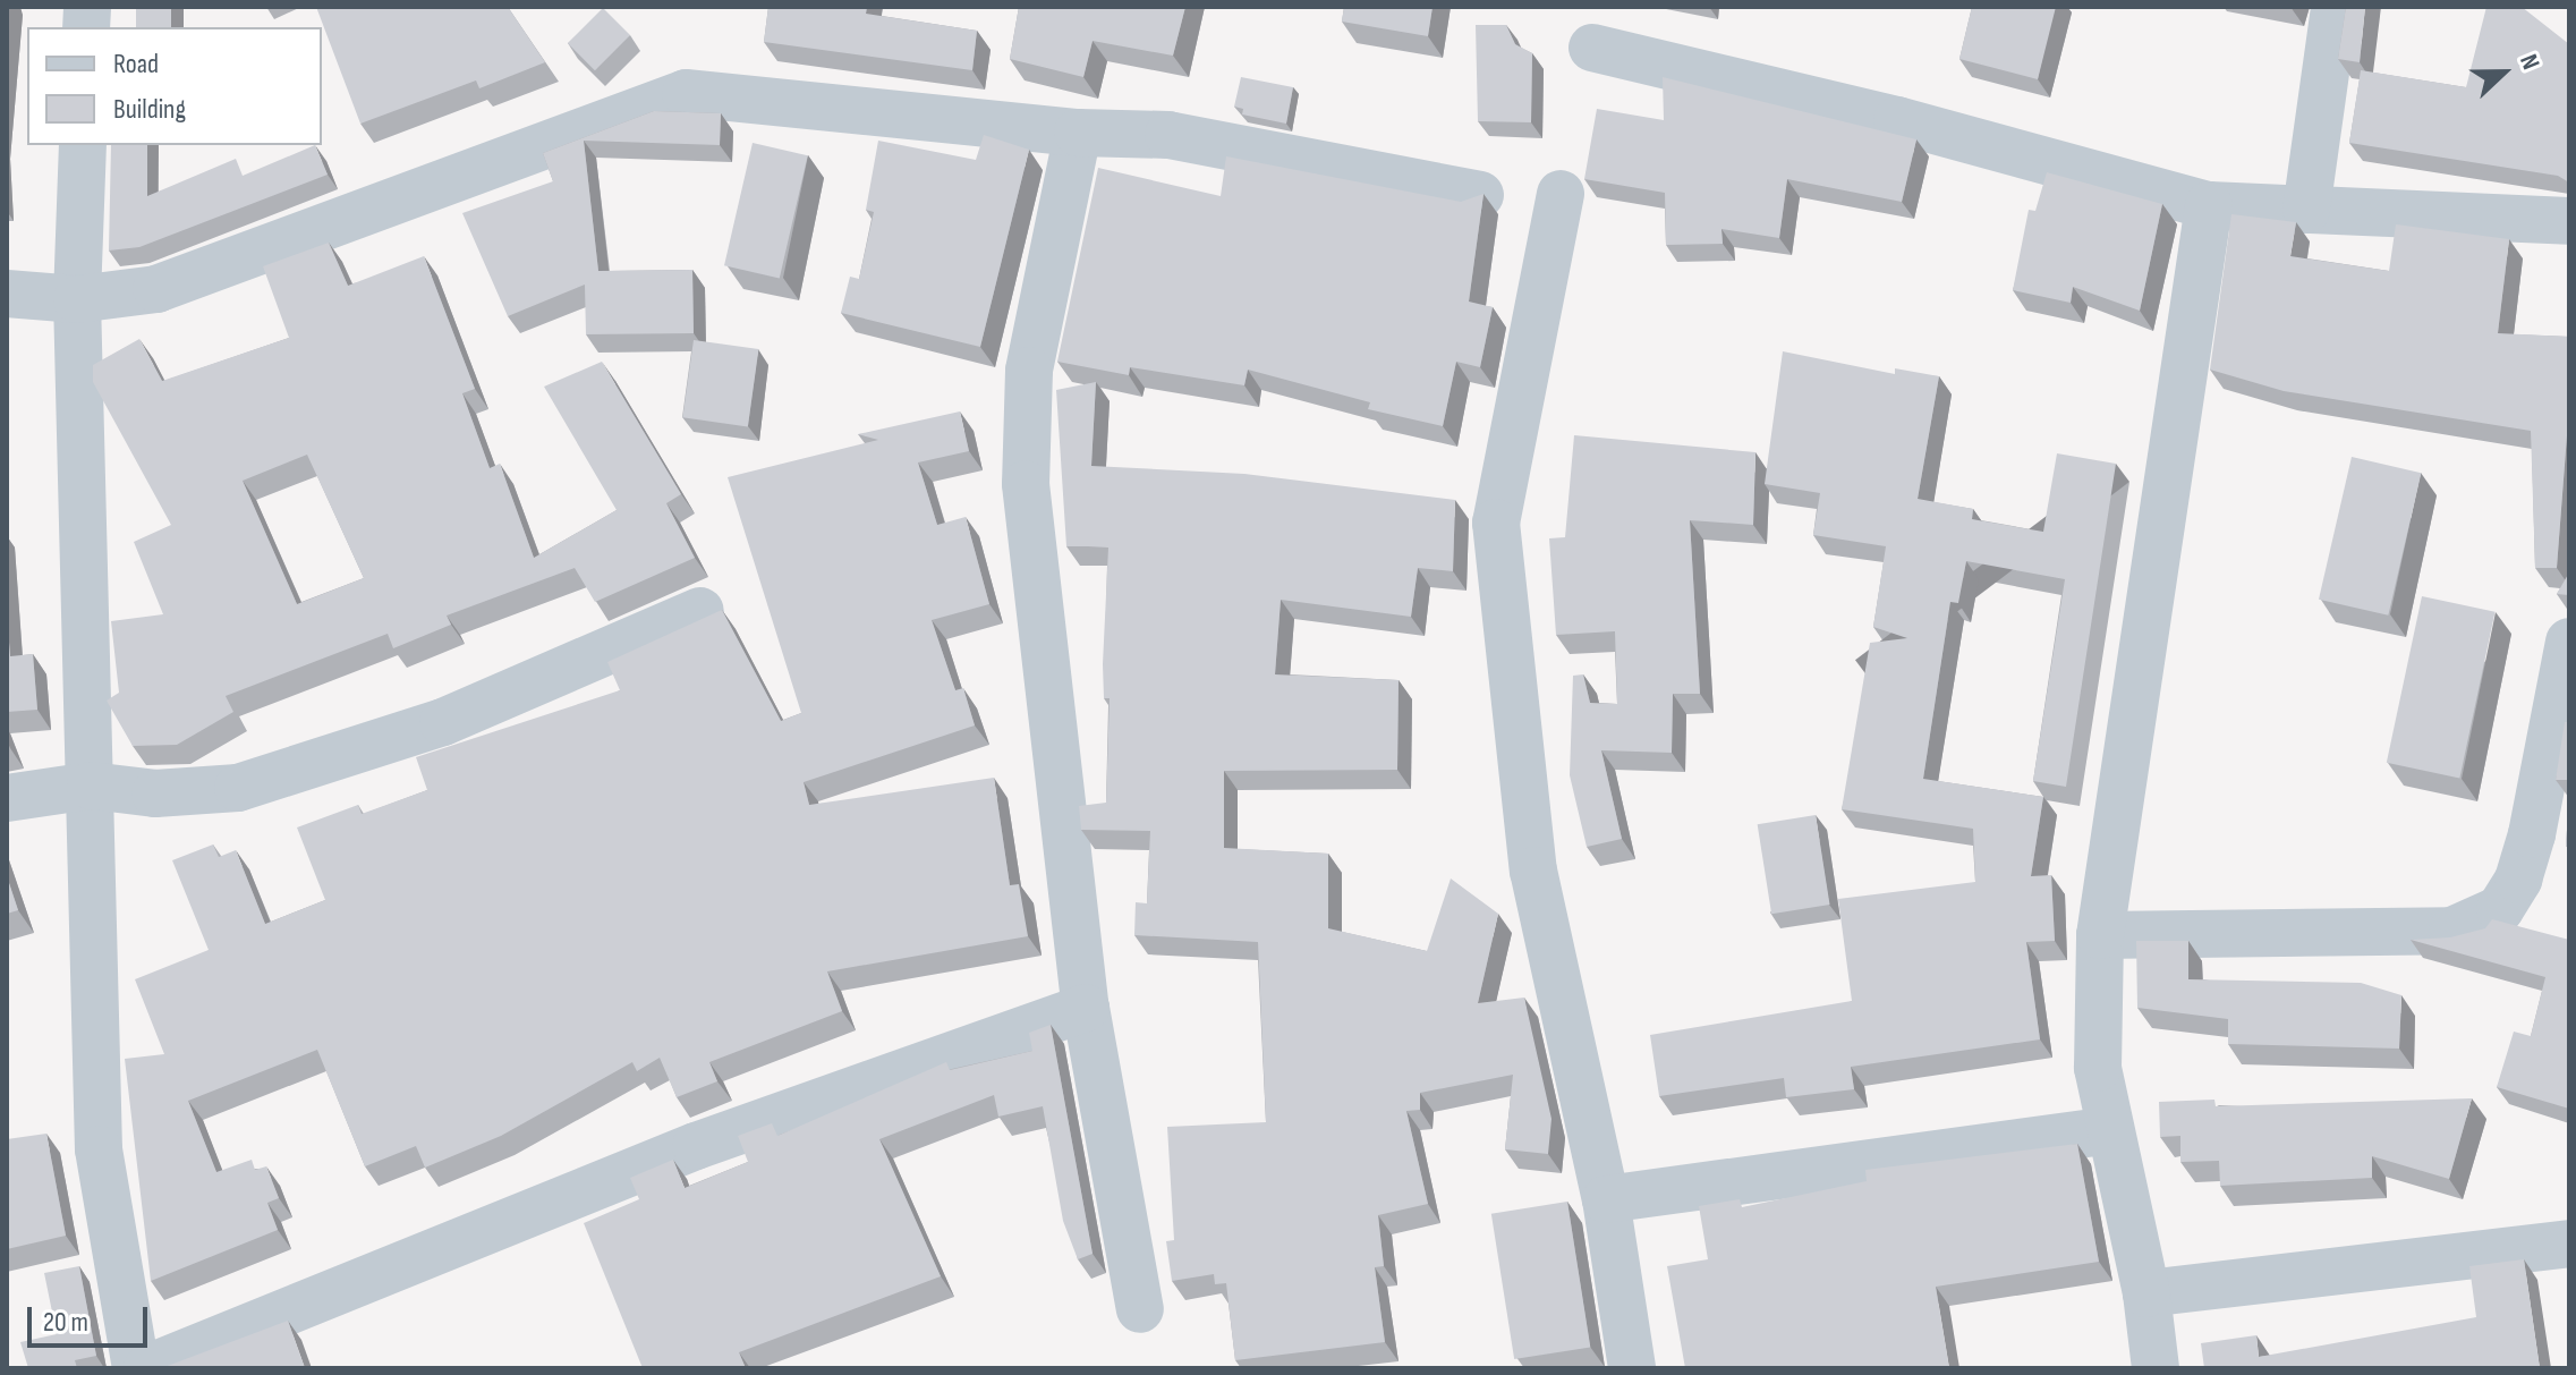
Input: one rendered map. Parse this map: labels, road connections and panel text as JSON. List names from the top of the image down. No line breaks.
{"legend":["Road","Building"],"scale_bar":"20 m","north":"right"}
